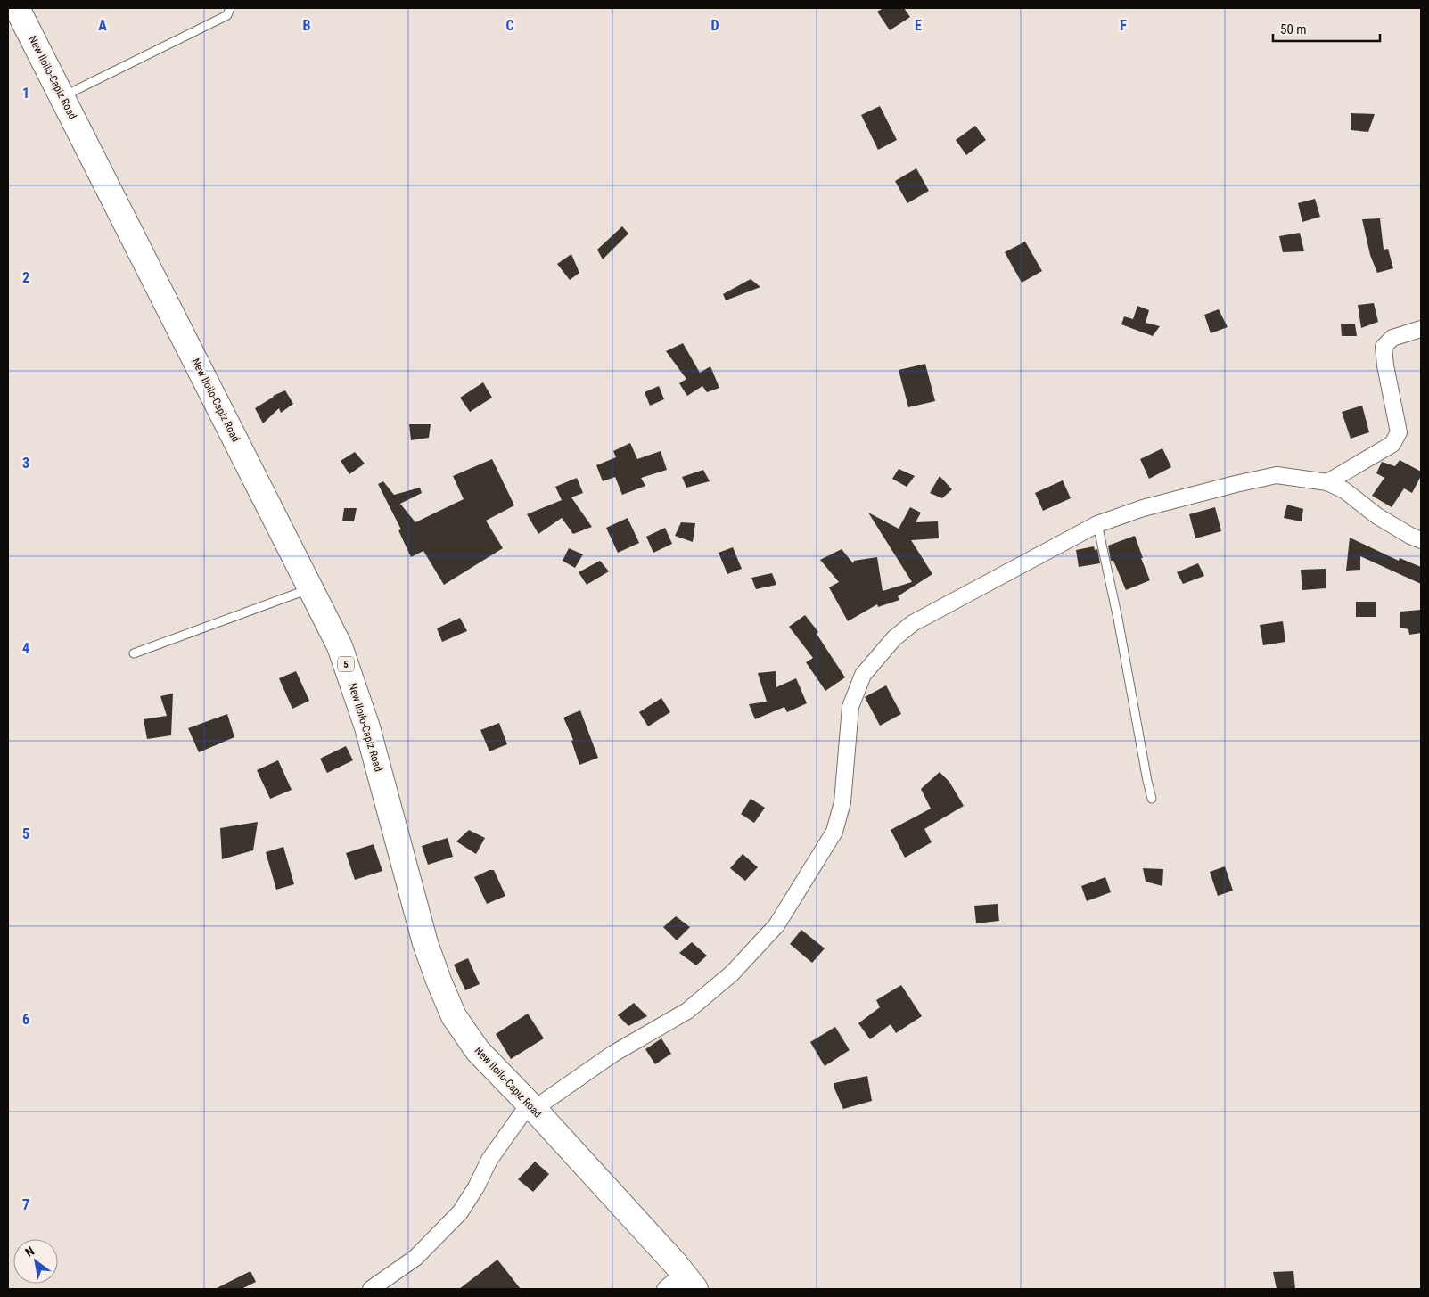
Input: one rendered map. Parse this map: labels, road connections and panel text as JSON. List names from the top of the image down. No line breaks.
{"streets":{"highway":["New Iloilo-Capiz Road","5"]},"scale_bar":"50 m","north":"top left","grid":{"columns":["A","B","C","D","E","F"],"rows":["1","2","3","4","5","6","7"]}}
